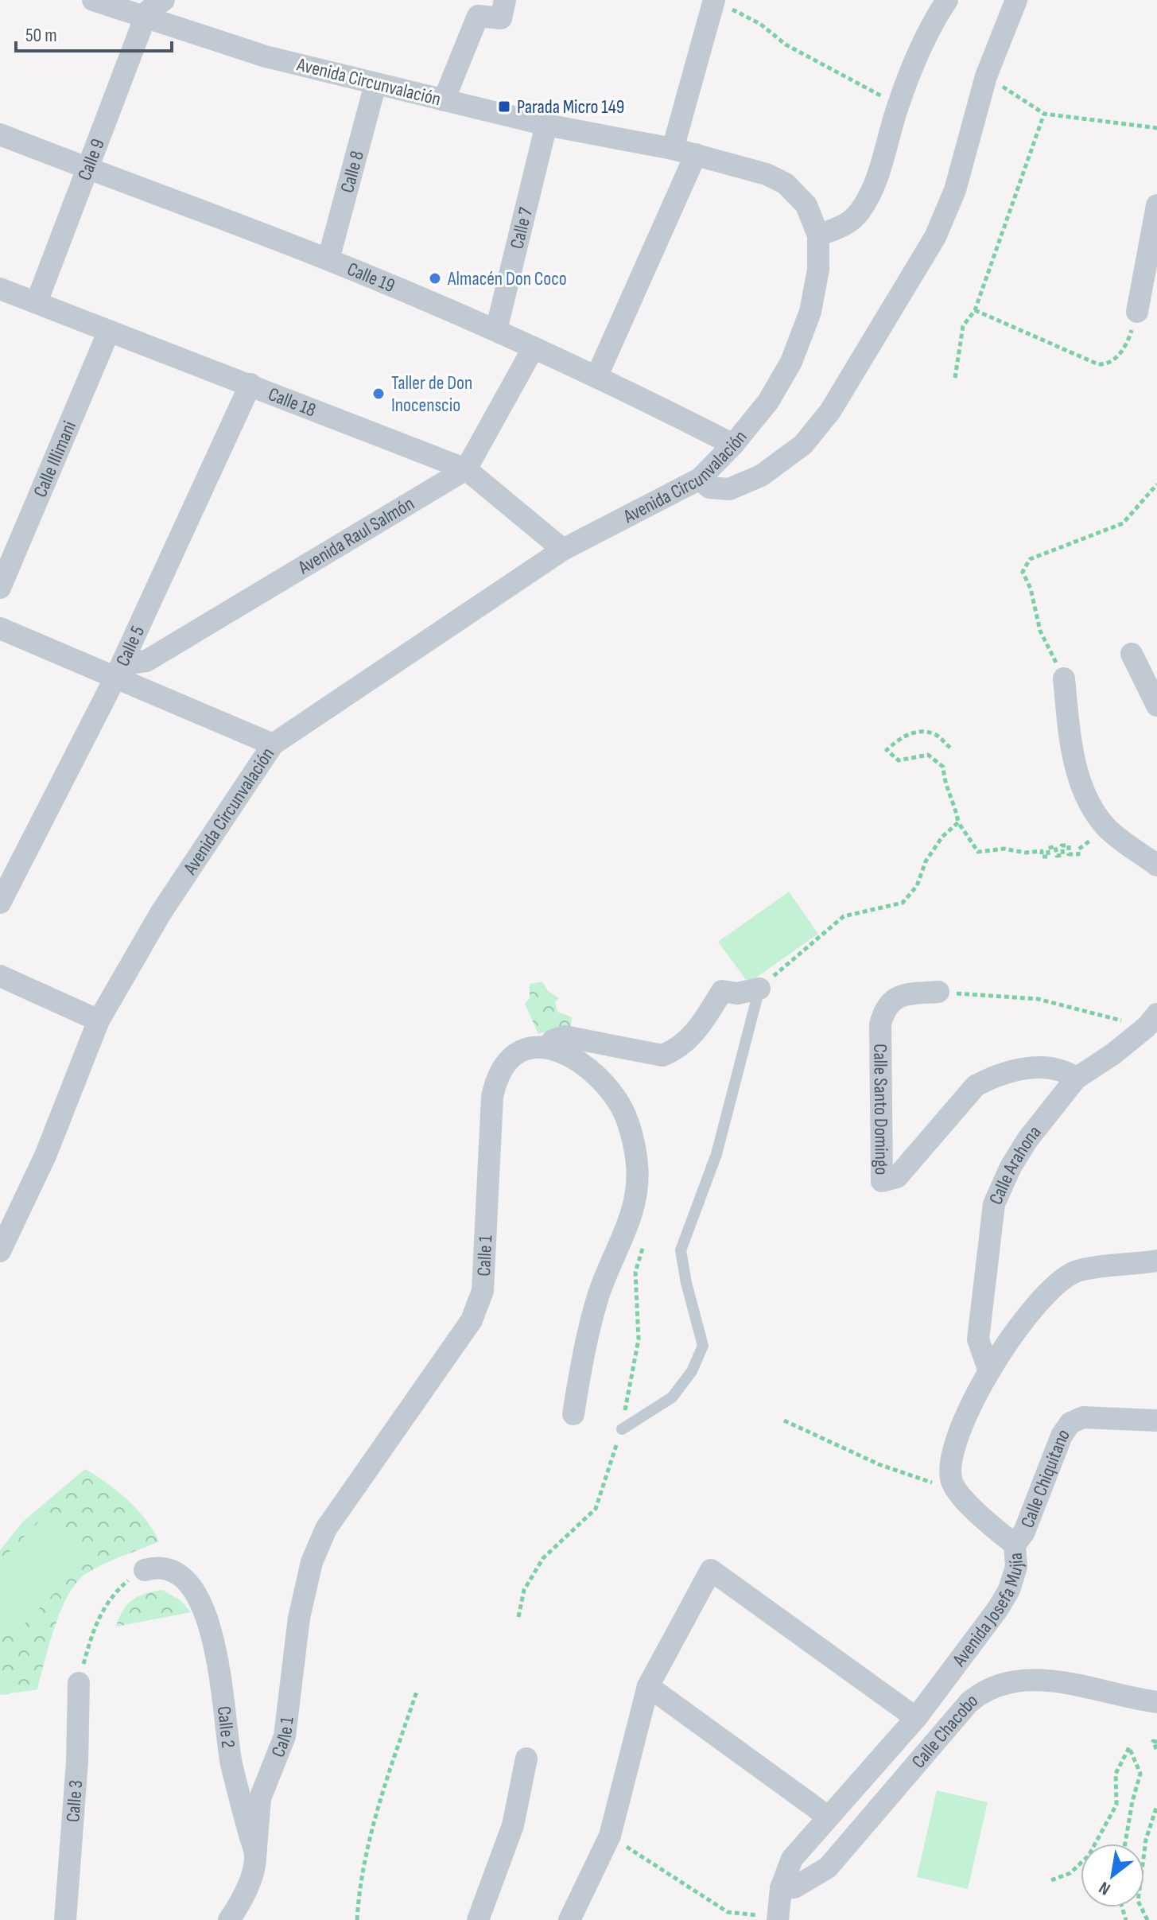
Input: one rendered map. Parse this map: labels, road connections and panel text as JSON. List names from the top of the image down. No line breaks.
{"streets":{"street":["Avenida Circunvalación","Calle 9","Calle 8","Calle 7","Calle 19","Calle 18","Calle Illimani","Avenida Raul Salmón","Calle 5","Calle Santo Domingo","Calle Arahona","Calle 1","Calle Chiquitano","Avenida Josefa Mujía","Calle 2","Calle Chacobo","Calle 3"]},"crossings":[["Avenida Circunvalación","Calle 9"],["Avenida Circunvalación","Calle 8"],["Avenida Circunvalación","Calle 7"],["Avenida Circunvalación","Calle 19"],["Avenida Circunvalación","Calle 18"],["Calle 9","Calle 19"],["Calle 9","Calle 18"],["Calle 8","Calle 19"],["Calle 7","Calle 19"],["Calle 18","Calle Illimani"],["Calle 18","Avenida Raul Salmón"],["Calle 18","Calle 5"],["Avenida Raul Salmón","Calle 5"],["Calle Santo Domingo","Calle Arahona"],["Calle 1","Calle 2"],["Calle Chiquitano","Avenida Josefa Mujía"],["Avenida Josefa Mujía","Calle Chacobo"]],"places":{"transit":["Parada Micro 149"],"other":["Almacén Don Coco","Taller de Don Inocenscio"]},"scale_bar":"50 m","north":"bottom left"}
